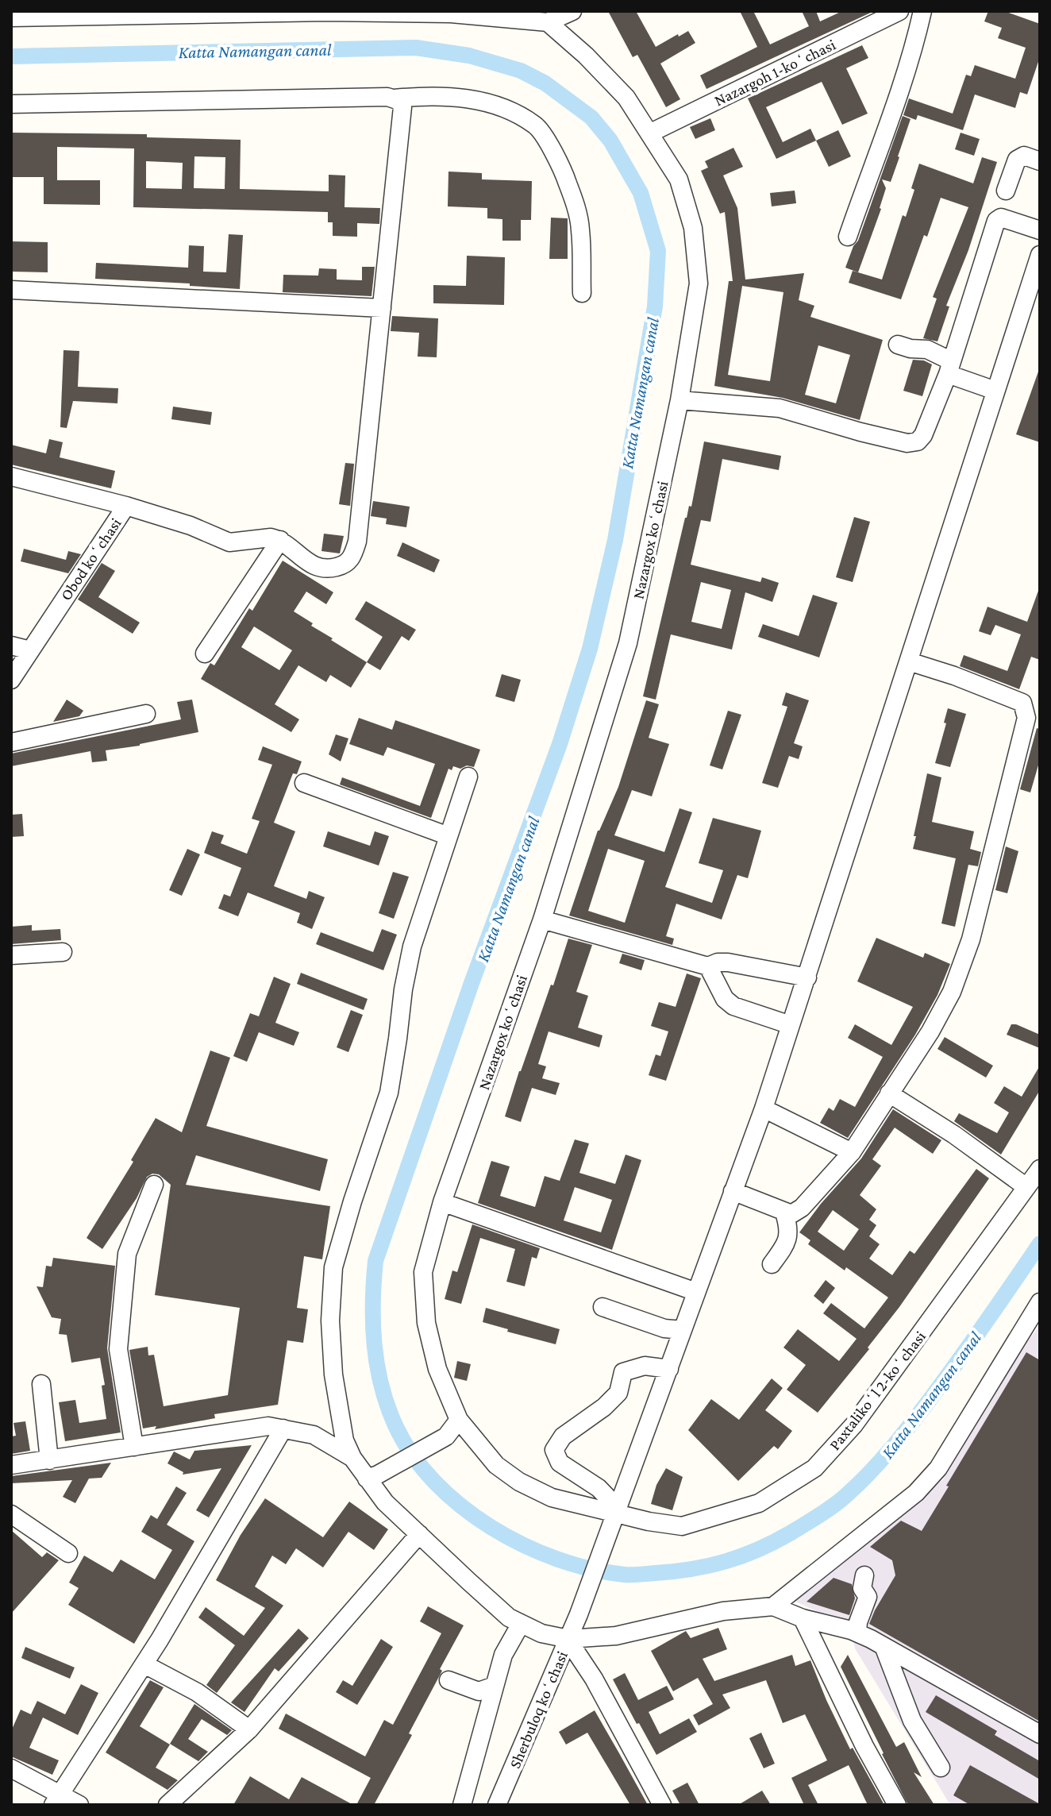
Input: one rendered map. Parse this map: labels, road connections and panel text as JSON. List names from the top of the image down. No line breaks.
{"streets":{"street":["Nazargoh 1-koʻchasi","Nazargox koʻchasi","Obod koʻchasi","Paxtalikoʻl 2-koʻchasi","Sherbuloq koʻchasi"]},"crossings":[["Nazargoh 1-koʻchasi","Nazargox koʻchasi"],["Nazargox koʻchasi","Paxtalikoʻl 2-koʻchasi"],["Nazargox koʻchasi","Sherbuloq koʻchasi"],["Paxtalikoʻl 2-koʻchasi","Sherbuloq koʻchasi"]],"water":["Katta Namangan canal"]}
